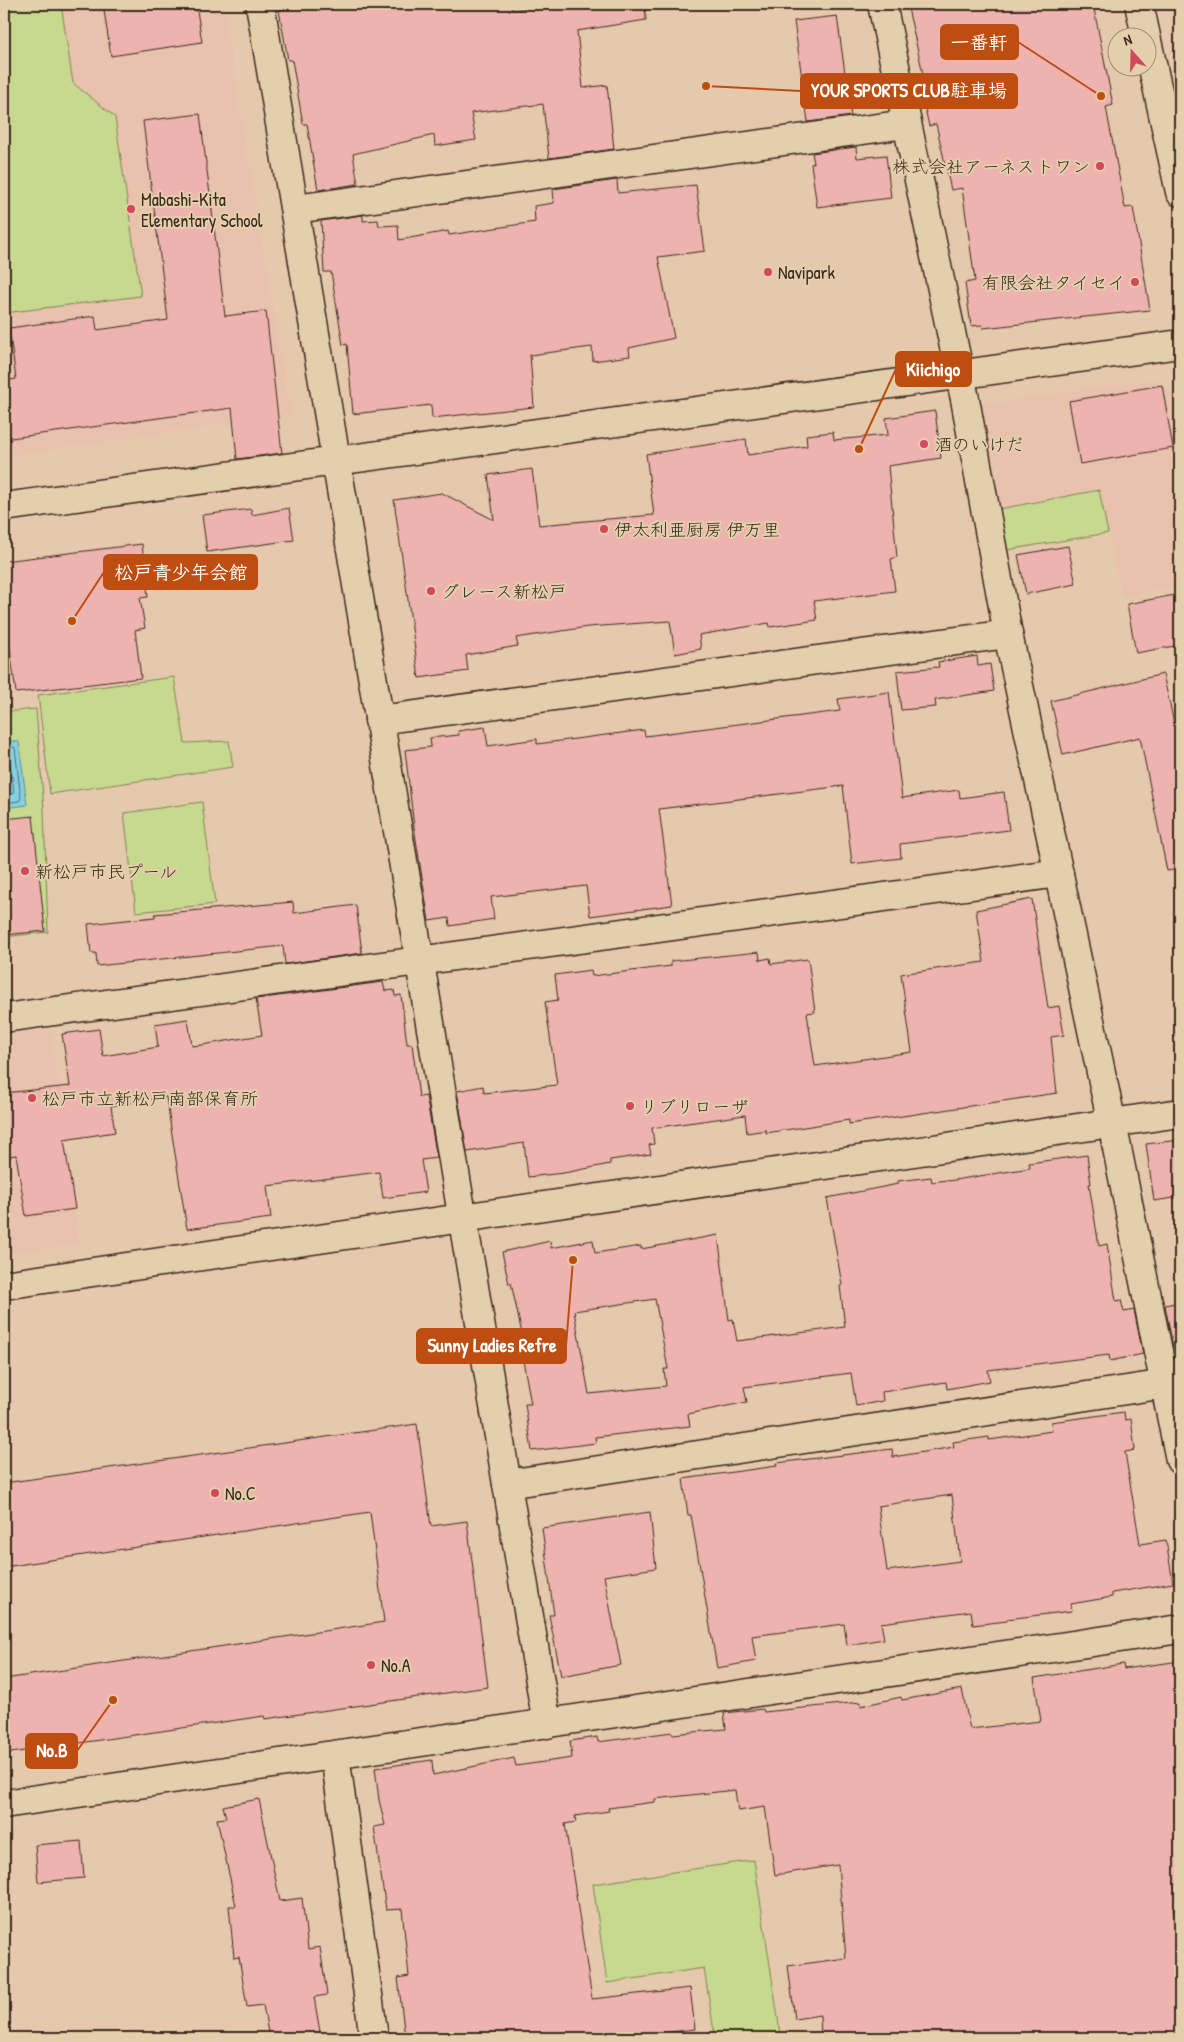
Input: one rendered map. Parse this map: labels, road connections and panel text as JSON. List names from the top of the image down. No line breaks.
{"places":["YOUR SPORTS CLUB駐車場","一番軒","株式会社アーネストワン","Mabashi-Kita Elementary School","Navipark","有限会社タイセイ","酒のいけだ","Kiichigo","伊太利亜厨房 伊万里","グレース新松戸","松戸青少年会館","新松戸市民プール","松戸市立新松戸南部保育所","リブリローザ","Sunny Ladies Refre","No.C","No.A","No.B"],"north":"top"}
